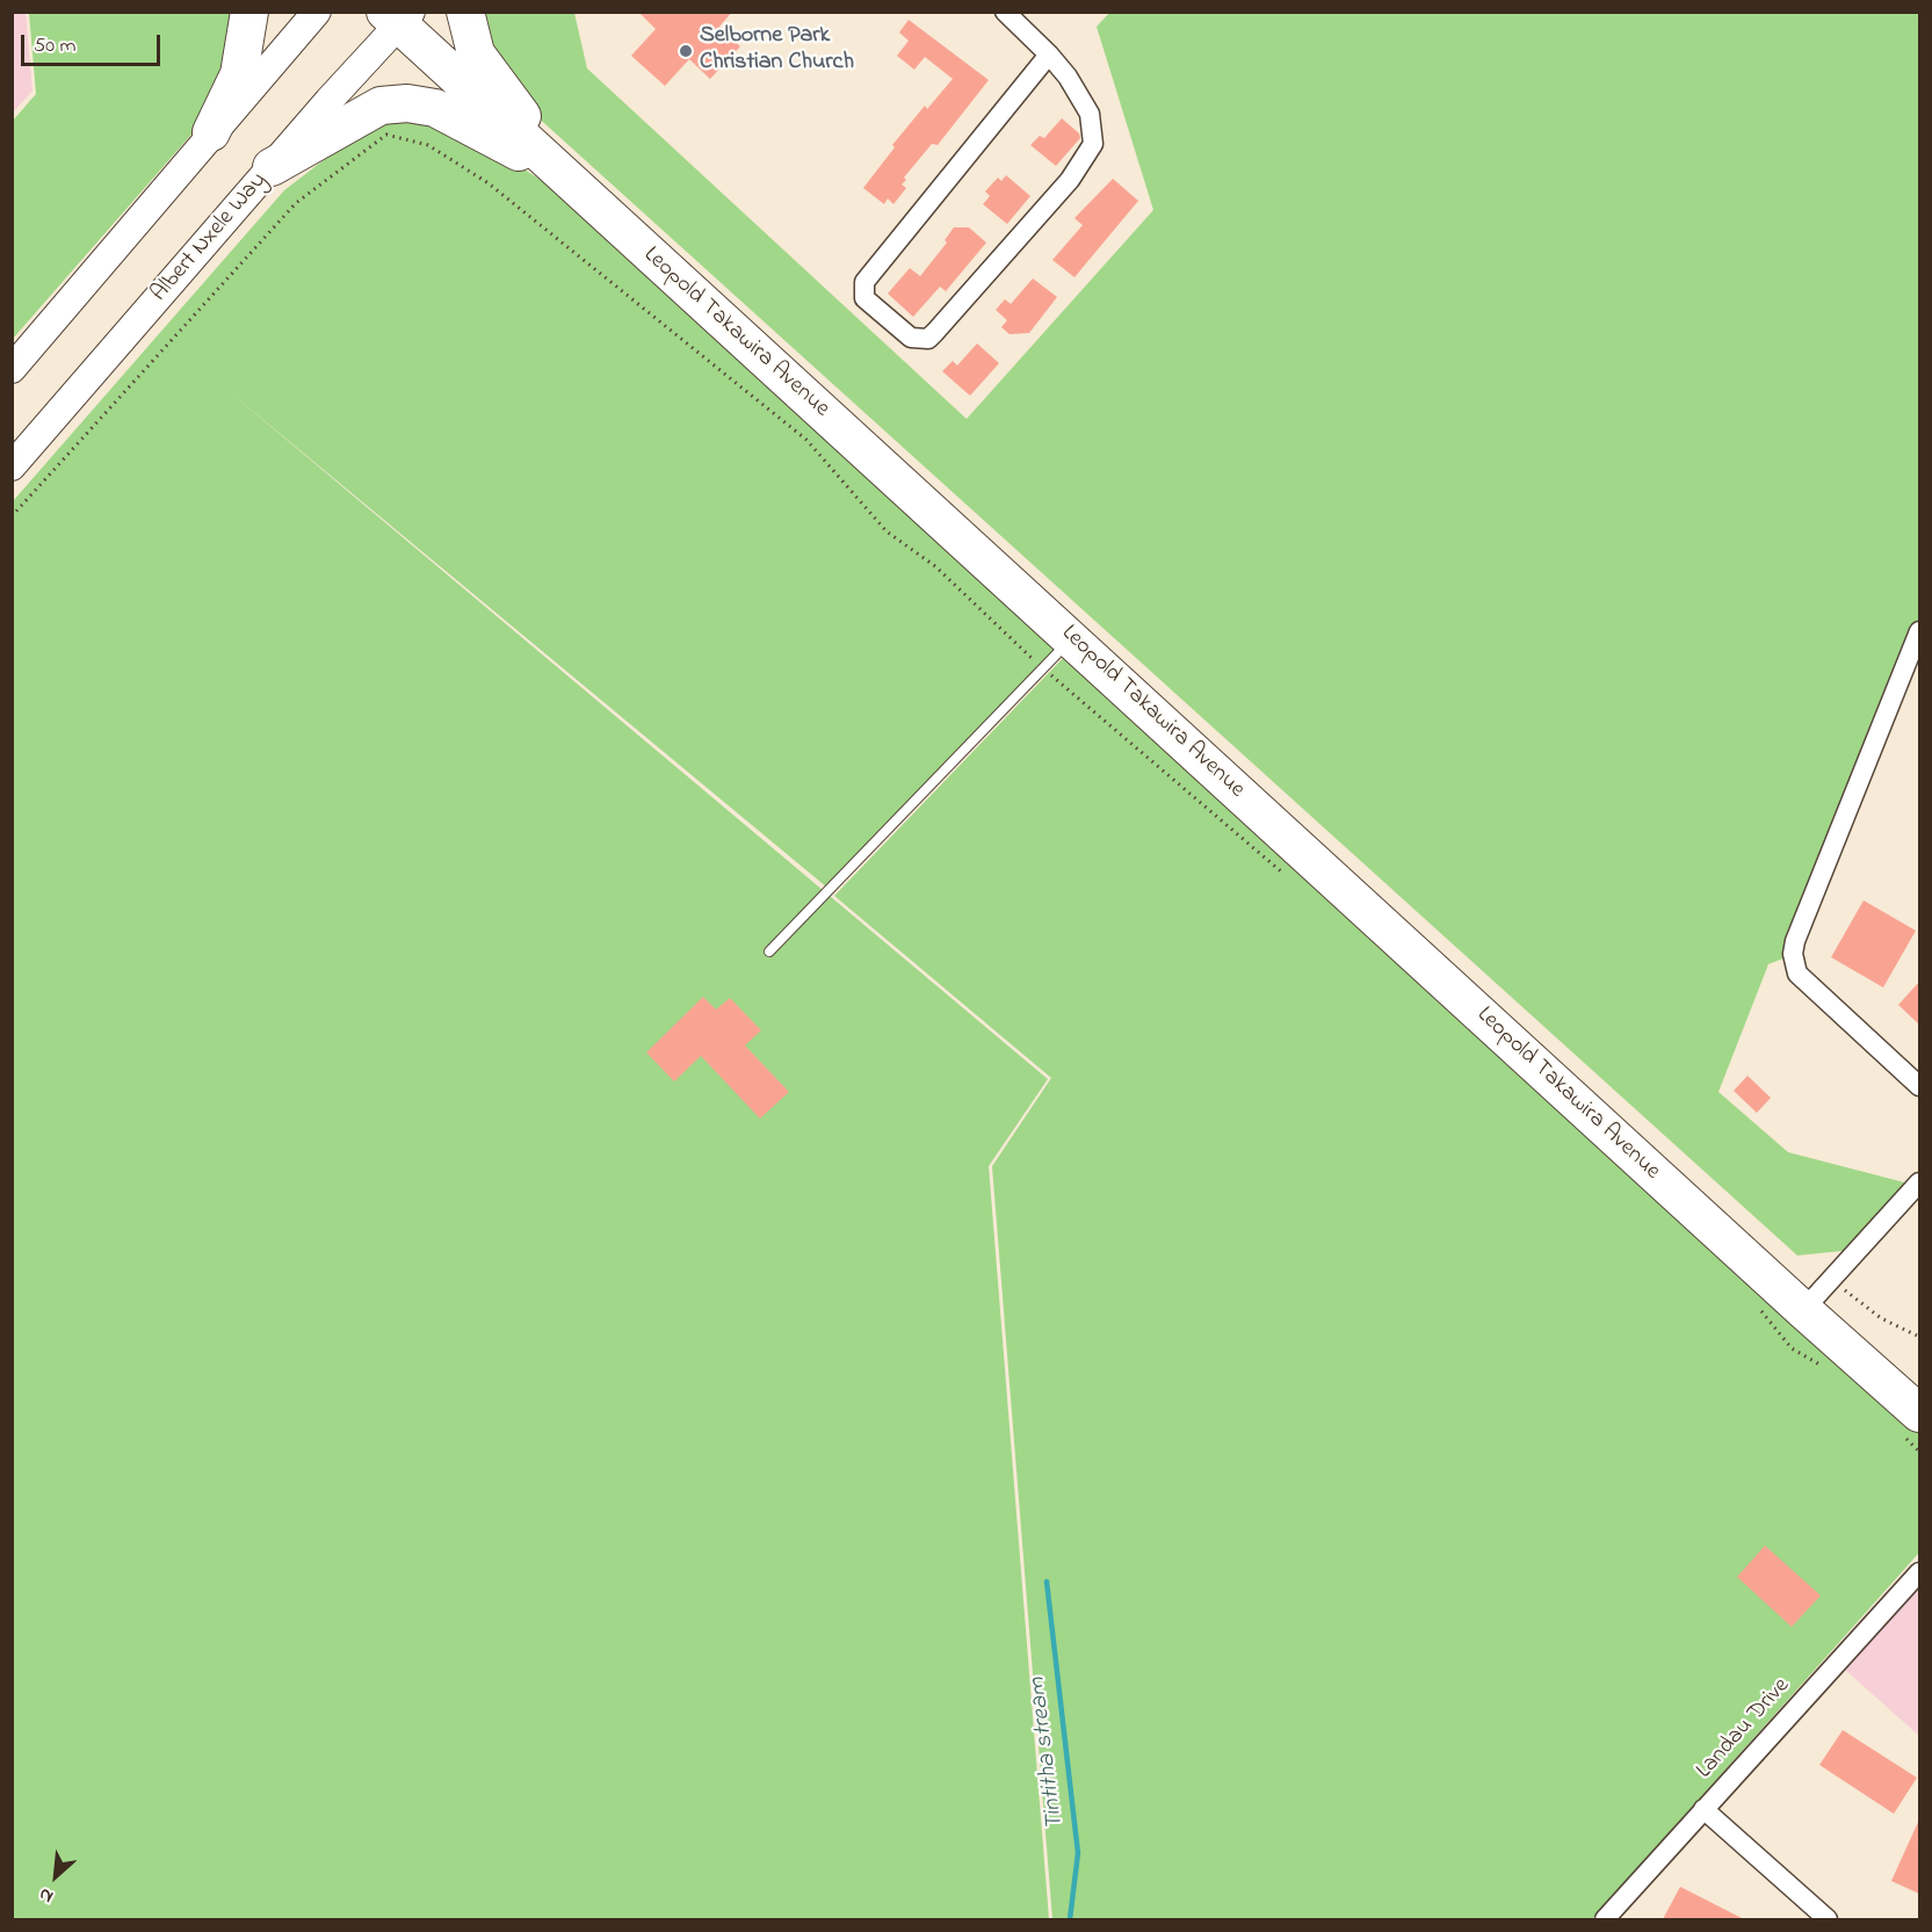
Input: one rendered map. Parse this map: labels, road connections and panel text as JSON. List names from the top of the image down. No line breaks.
{"streets":{"highway":["Leopold Takawira Avenue"],"main road":["Albert Nxele Way"],"street":["Landau Drive"]},"crossings":[["Albert Nxele Way","Leopold Takawira Avenue"]],"water":["Tintitha stream"],"places":["Selborne Park Christian Church"],"scale_bar":"50 m","north":"bottom left"}
